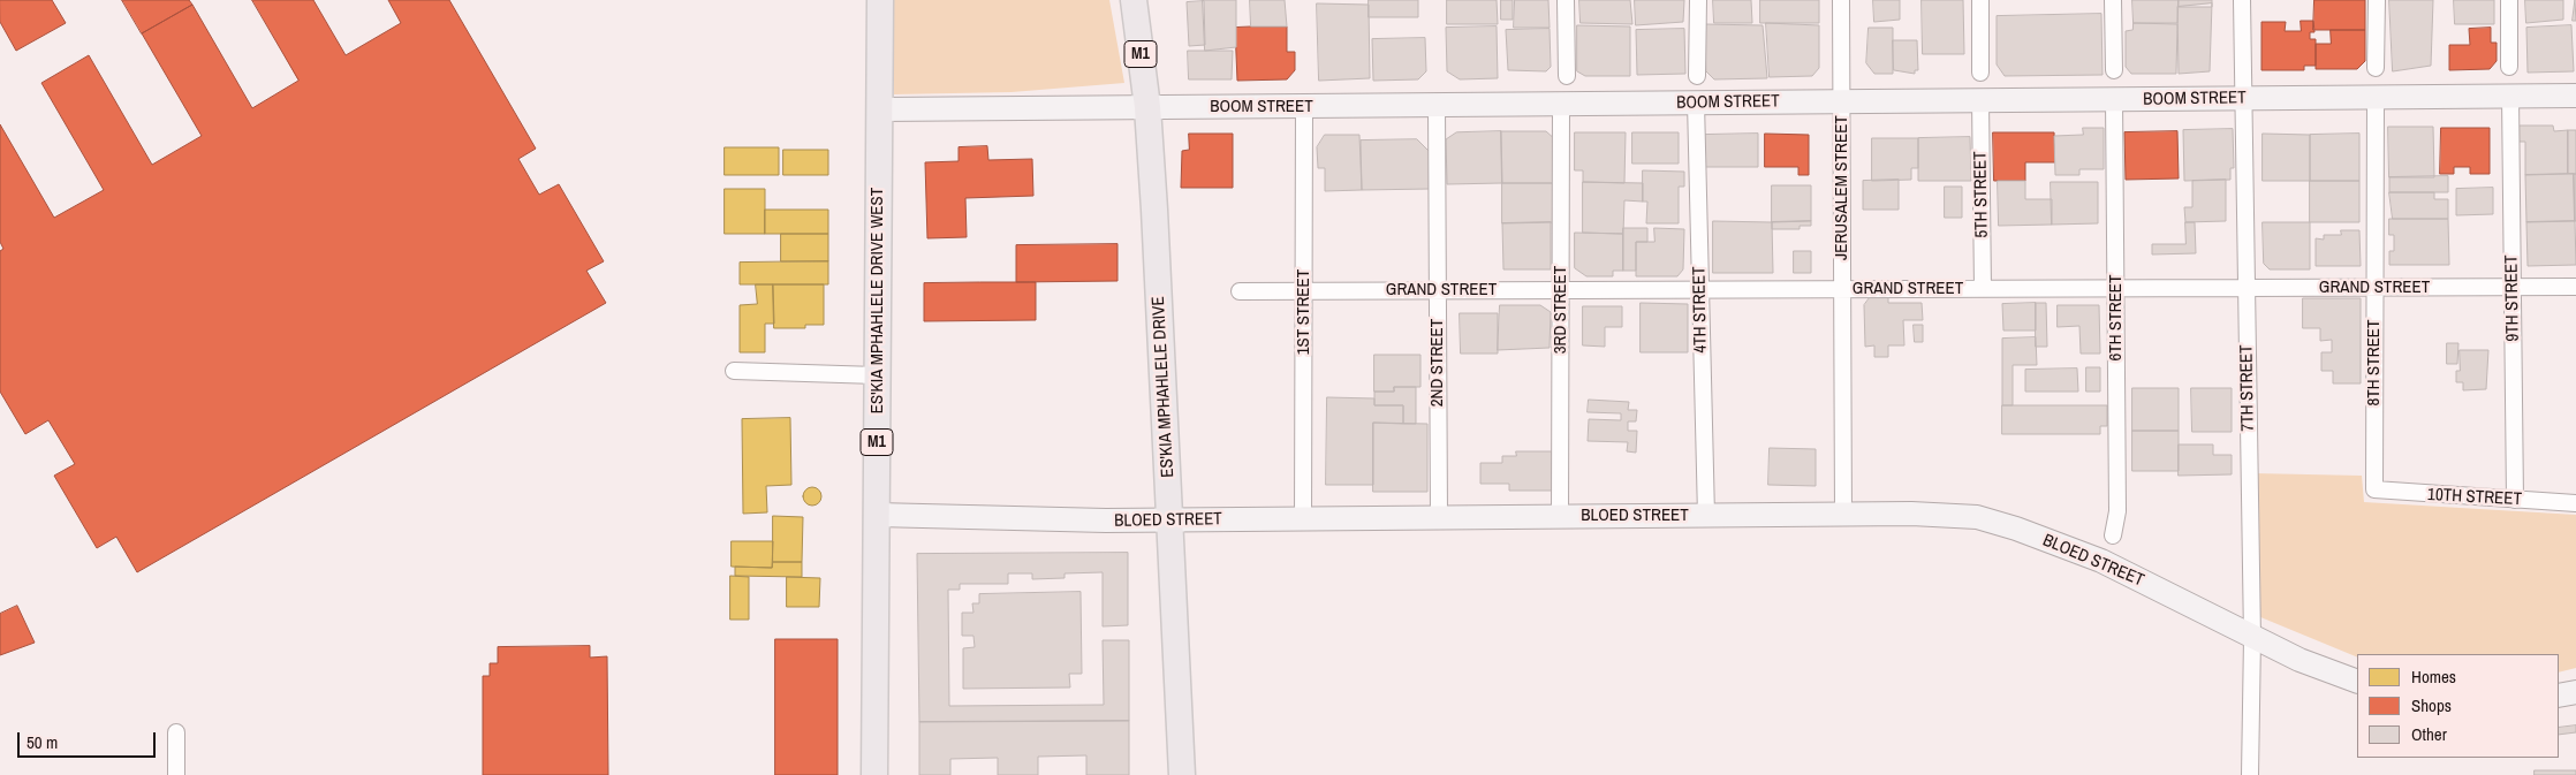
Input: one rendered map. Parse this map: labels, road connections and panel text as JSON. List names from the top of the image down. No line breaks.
{"streets":{"main road":["M1","BOOM STREET","ES'KIA MPHAHLELE DRIVE WEST","ES'KIA MPHAHLELE DRIVE","BLOED STREET"],"street":["JERUSALEM STREET","5TH STREET","GRAND STREET","9TH STREET","3RD STREET","4TH STREET","1ST STREET","6TH STREET","2ND STREET","8TH STREET","7TH STREET","10TH STREET"]},"crossings":[["BOOM STREET","JERUSALEM STREET"],["BOOM STREET","5TH STREET"],["BOOM STREET","9TH STREET"],["BOOM STREET","ES'KIA MPHAHLELE DRIVE WEST"],["BOOM STREET","3RD STREET"],["BOOM STREET","4TH STREET"],["BOOM STREET","1ST STREET"],["BOOM STREET","6TH STREET"],["BOOM STREET","2ND STREET"],["BOOM STREET","8TH STREET"],["BOOM STREET","ES'KIA MPHAHLELE DRIVE"],["BOOM STREET","7TH STREET"],["JERUSALEM STREET","GRAND STREET"],["JERUSALEM STREET","BLOED STREET"],["5TH STREET","GRAND STREET"],["GRAND STREET","9TH STREET"],["GRAND STREET","3RD STREET"],["GRAND STREET","4TH STREET"],["GRAND STREET","1ST STREET"],["GRAND STREET","6TH STREET"],["GRAND STREET","2ND STREET"],["GRAND STREET","8TH STREET"],["GRAND STREET","7TH STREET"],["9TH STREET","10TH STREET"],["ES'KIA MPHAHLELE DRIVE WEST","BLOED STREET"],["3RD STREET","BLOED STREET"],["4TH STREET","BLOED STREET"],["1ST STREET","BLOED STREET"],["2ND STREET","BLOED STREET"],["8TH STREET","10TH STREET"],["ES'KIA MPHAHLELE DRIVE","BLOED STREET"],["7TH STREET","BLOED STREET"]],"legend":["Homes","Shops","Other"],"scale_bar":"50 m"}
